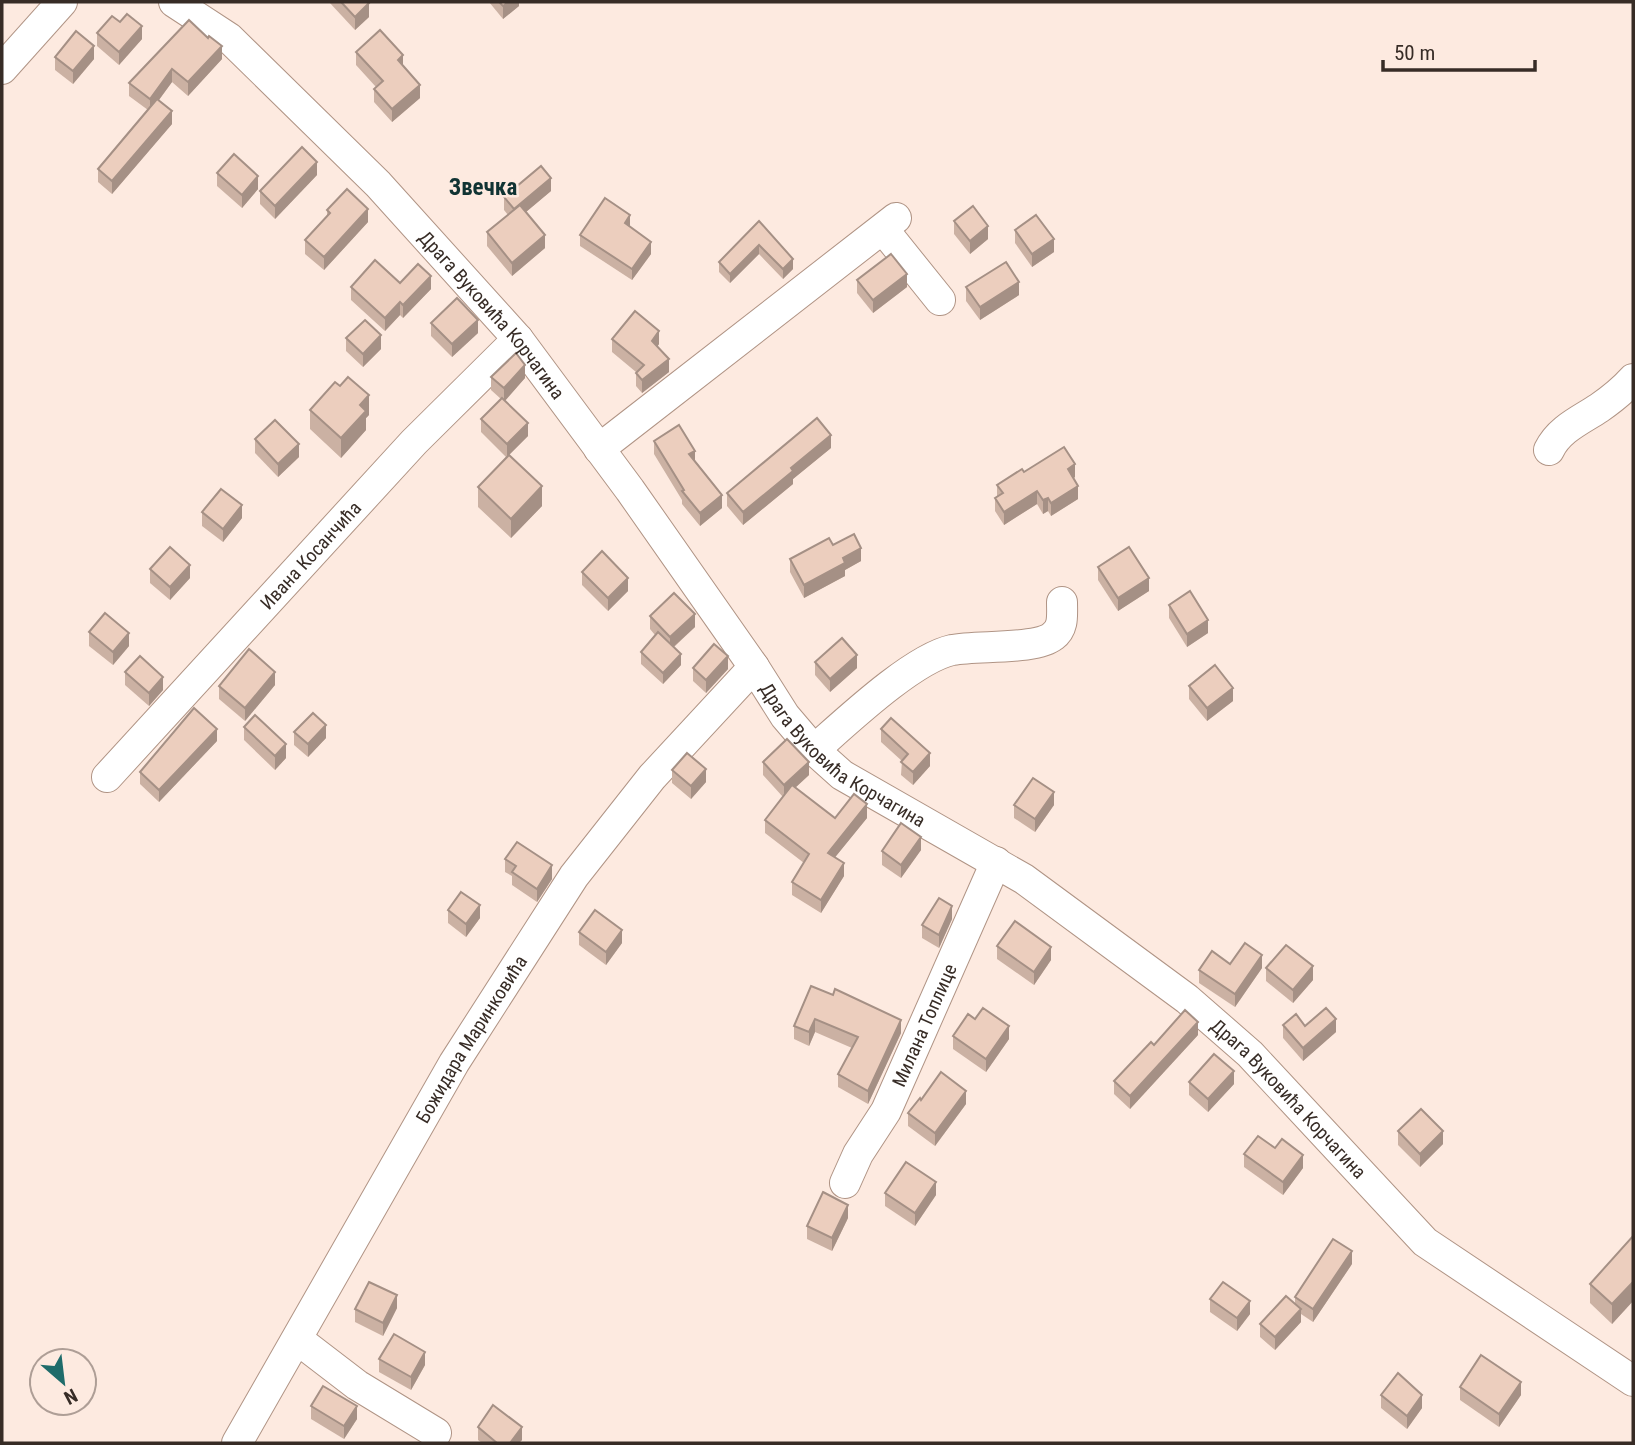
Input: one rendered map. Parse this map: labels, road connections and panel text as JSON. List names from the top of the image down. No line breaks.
{"streets":{"street":["Драга Вуковића Корчагина","Ивана Косанчића","Милана Топлице","Божидара Маринковића"]},"crossings":[["Драга Вуковића Корчагина","Ивана Косанчића"],["Драга Вуковића Корчагина","Милана Топлице"],["Драга Вуковића Корчагина","Божидара Маринковића"]],"districts":["Звечка"],"scale_bar":"50 m","north":"bottom right"}
